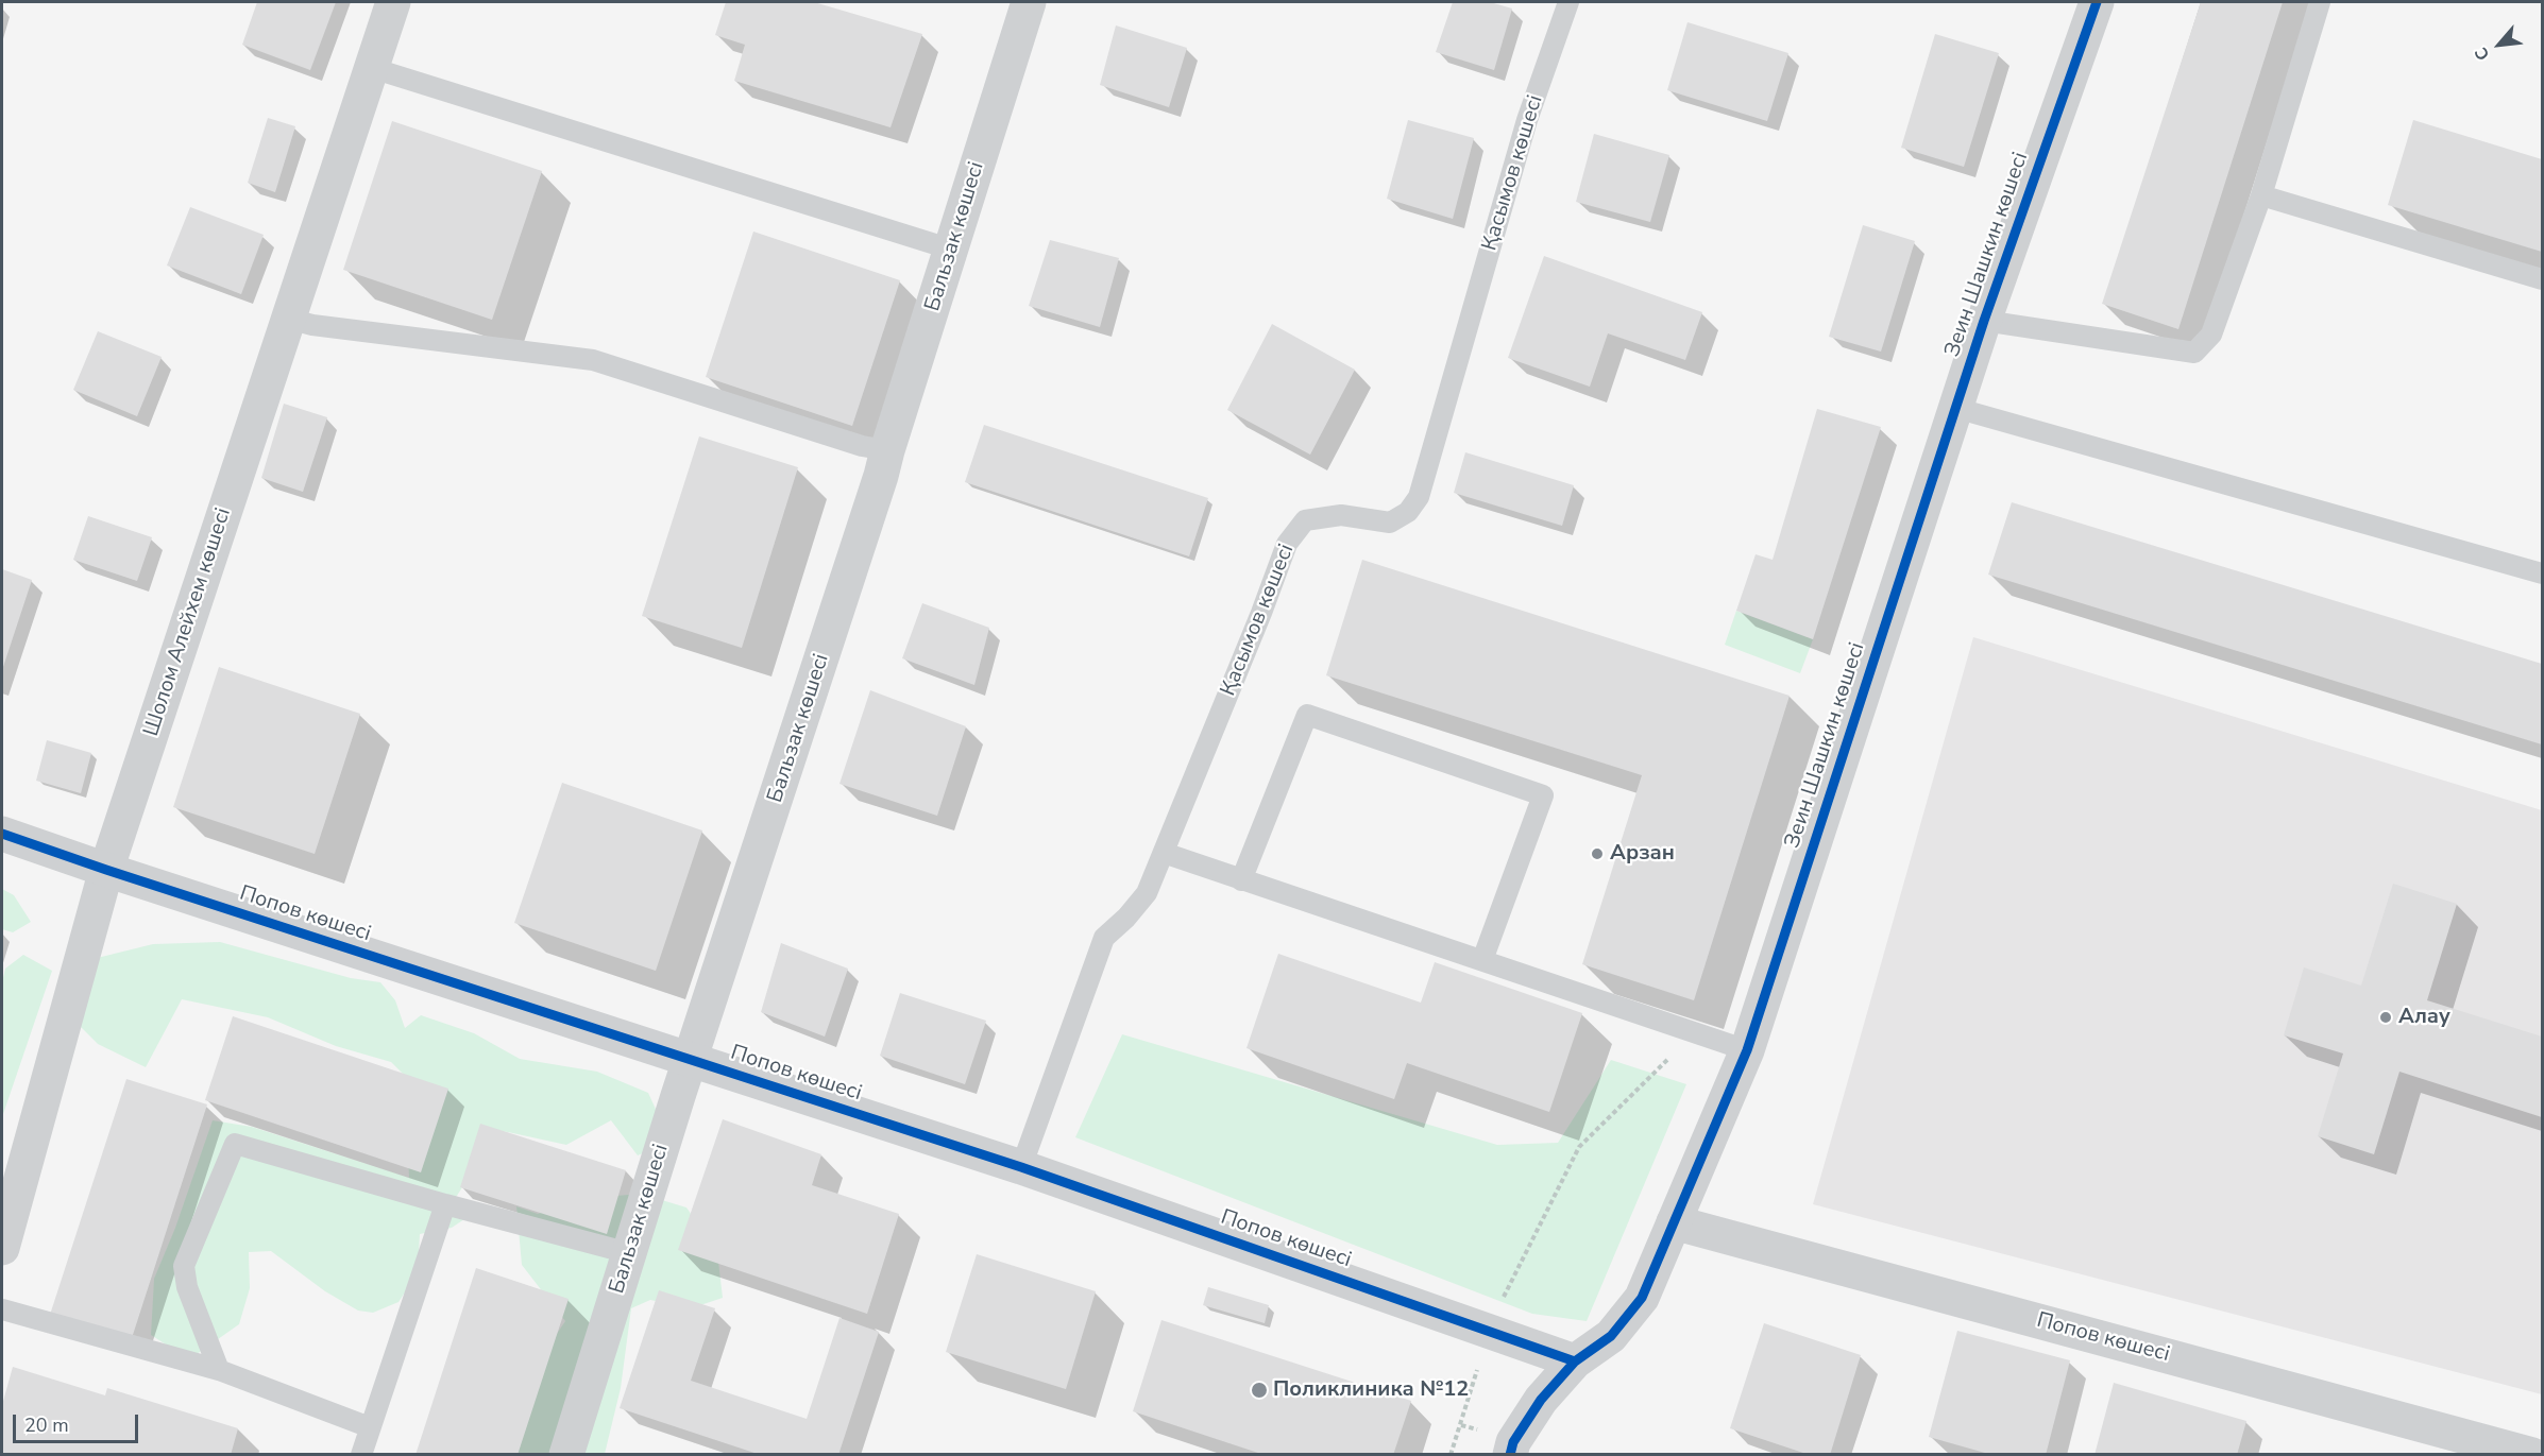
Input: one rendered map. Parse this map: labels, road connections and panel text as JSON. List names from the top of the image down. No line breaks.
{"streets":{"street":["Бальзак көшесі","Зеин Шашкин көшесі","Шолом Алейхем көшесі","Попов көшесі"],"lane":["Қасымов көшесі"]},"crossings":[["Қасымов көшесі","Попов көшесі"],["Бальзак көшесі","Попов көшесі"],["Зеин Шашкин көшесі","Попов көшесі"],["Шолом Алейхем көшесі","Попов көшесі"]],"places":["Арзан","Алау","Поликлиника №12"],"scale_bar":"20 m","north":"bottom left"}
